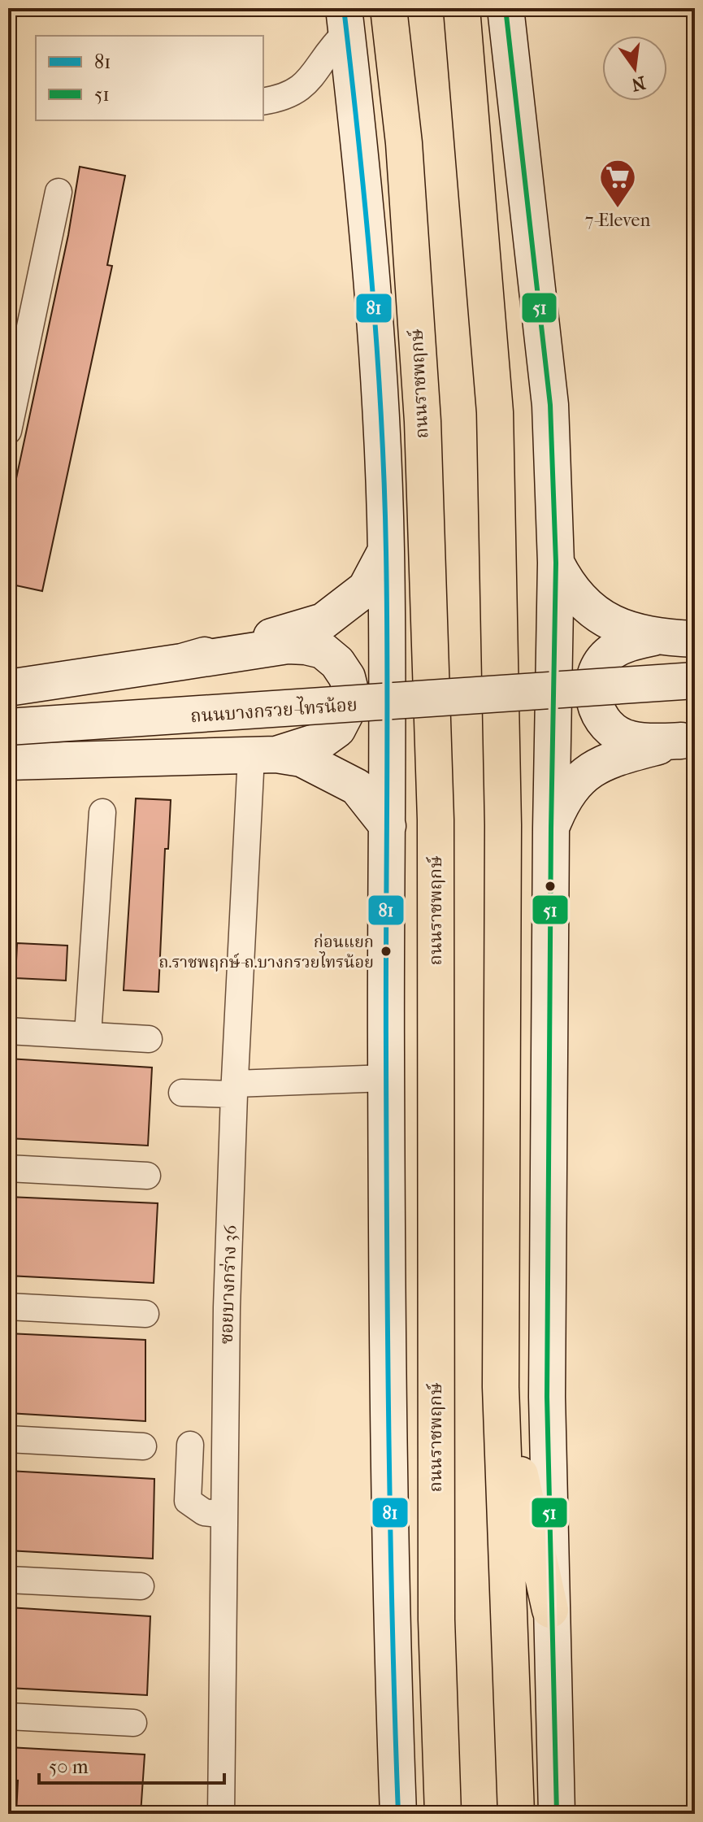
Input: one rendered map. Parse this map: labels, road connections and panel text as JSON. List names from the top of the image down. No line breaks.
{"streets":{"main road":["ถนนราชพฤกษ์","ถนนบางกรวย-ไทรน้อย"],"street":["ซอยบางกร่าง 36"]},"places":{"supermarket":["7-Eleven"],"other":["ก่อนแยก ถ.ราชพฤกษ์-ถ.บางกรวยไทรน้อย"]},"lines":["transit line 81","transit line 51"],"legend":["81","51"],"scale_bar":"50 m","north":"bottom"}
